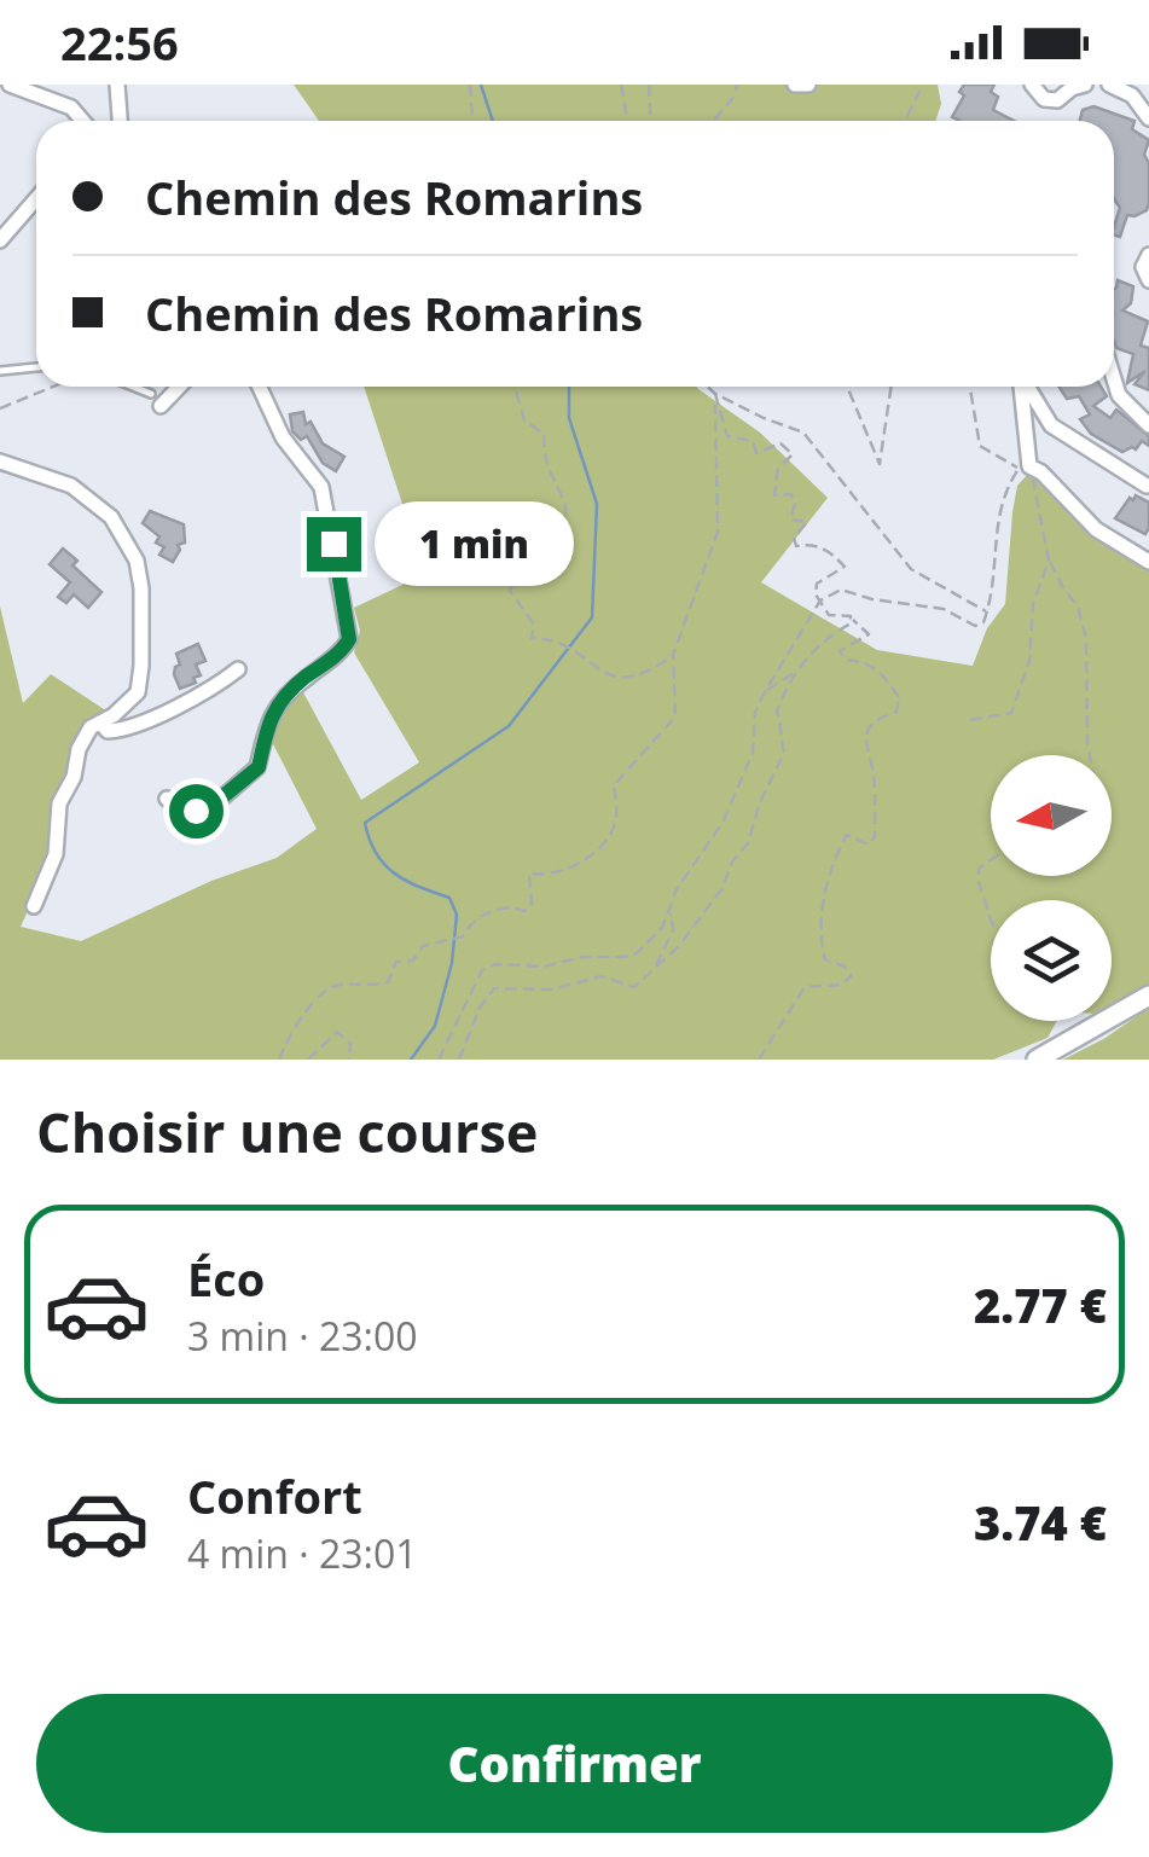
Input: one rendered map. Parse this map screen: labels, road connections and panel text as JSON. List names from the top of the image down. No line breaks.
{"north":"left","page":{"status":"22:56","banner":["Chemin des Romarins","Chemin des Romarins"],"bubble":"1 min","heading":"Choisir une course","list":[{"name":"Éco","note":"3 min · 23:00","value":"2.77 €"},{"name":"Confort","note":"4 min · 23:01","value":"3.74 €"}],"buttons":"Confirmer"}}
